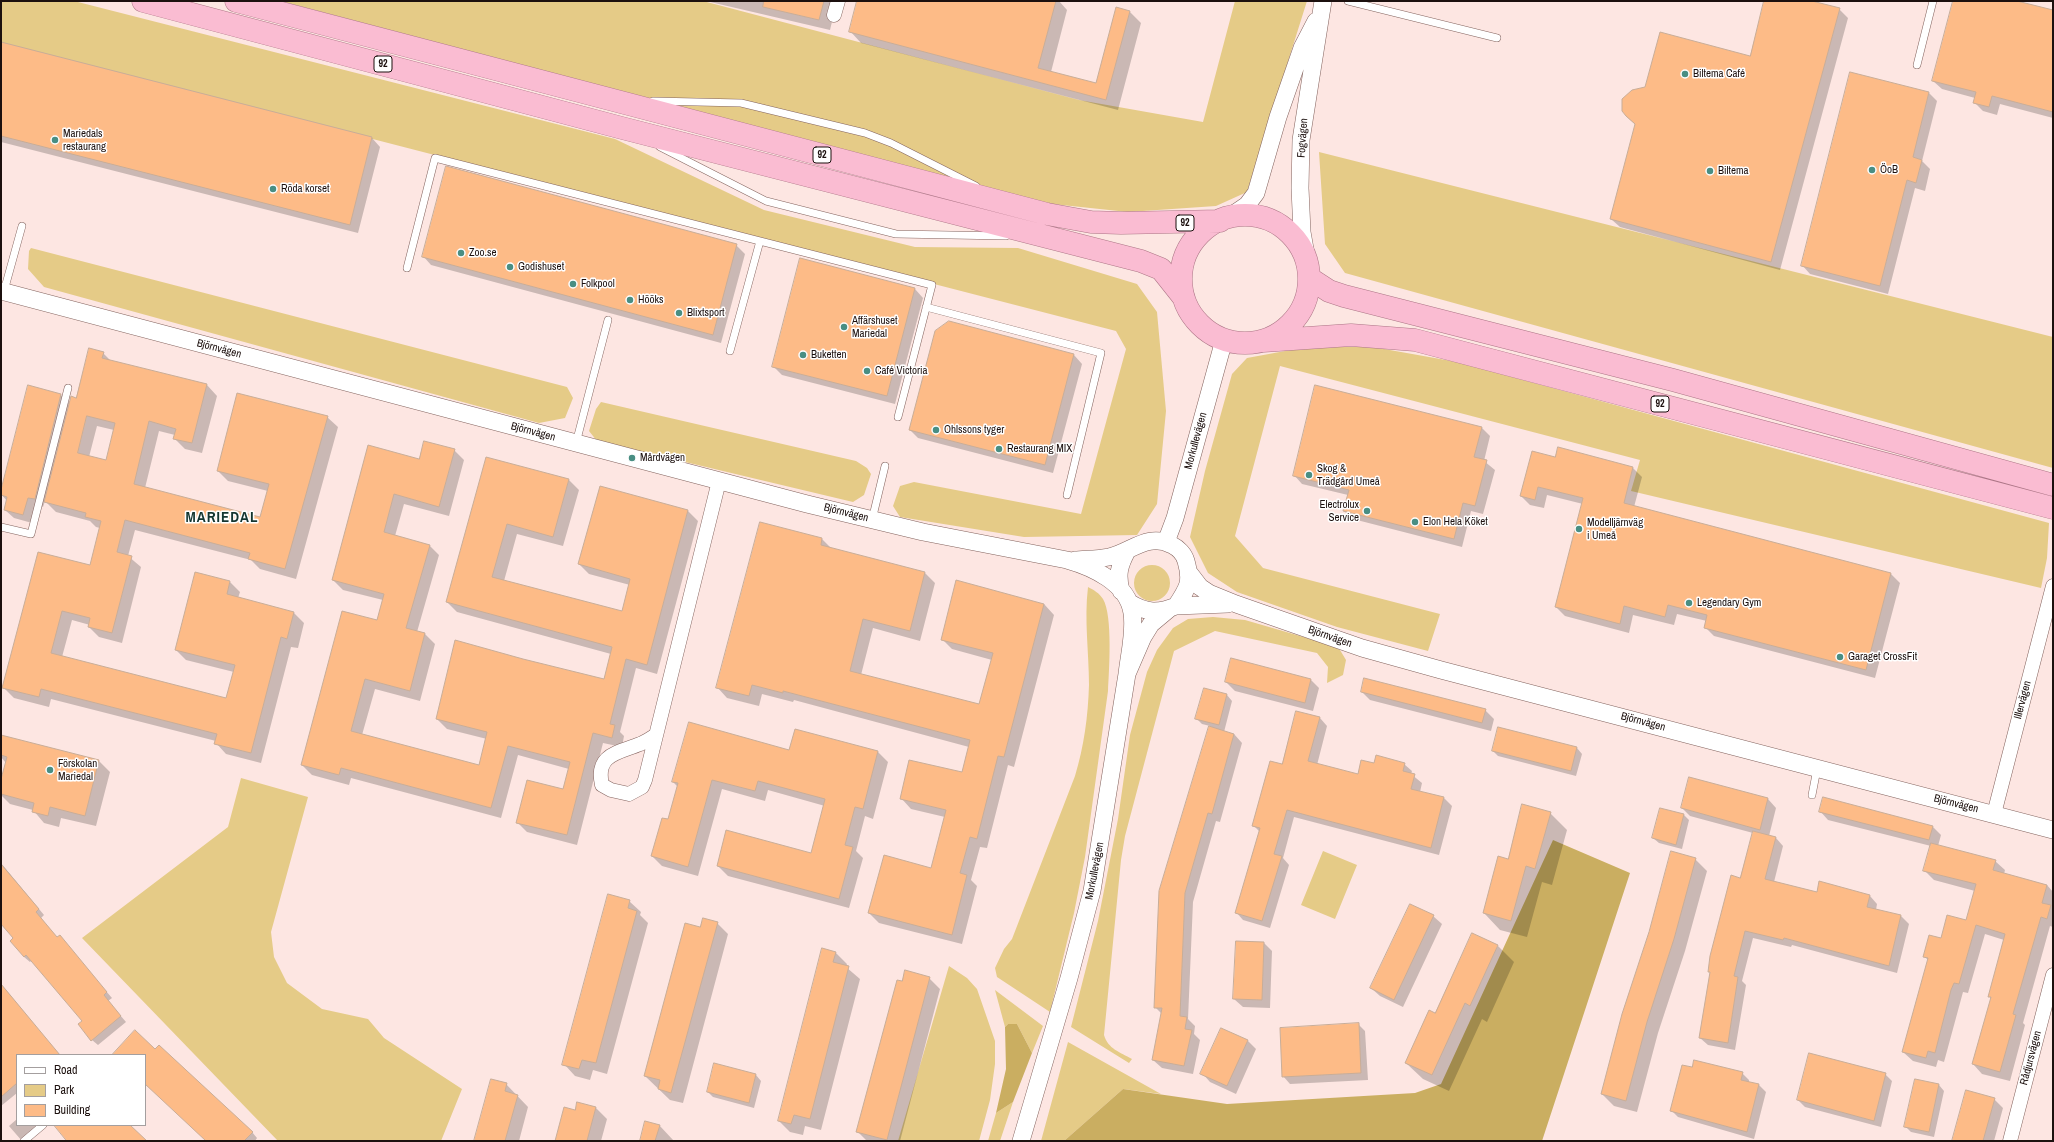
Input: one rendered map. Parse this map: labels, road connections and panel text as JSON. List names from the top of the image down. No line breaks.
{"streets":{"highway":["92"],"street":["Fogvägen","Björnvägen","Morkullevägen","Illervägen","Rådjursvägen"]},"crossings":[["92","Fogvägen"],["92","Morkullevägen"],["Fogvägen","Morkullevägen"],["Björnvägen","Morkullevägen"],["Björnvägen","Illervägen"]],"districts":["MARIEDAL"],"places":["Biltema Café","Mariedals restaurang","ÖoB","Biltema","Röda korset","Zoo.se","Godishuset","Folkpool","Hööks","Blixtsport","Affärshuset Mariedal","Buketten","Café Victoria","Ohlssons tyger","Restaurang MIX","Mårdvägen","Skog & Trädgård Umeå","Electrolux Service","Elon Hela Köket","Modelljärnväg i Umeå","Legendary Gym","Garaget CrossFit","Förskolan Mariedal"],"legend":["Road","Park","Building"]}
